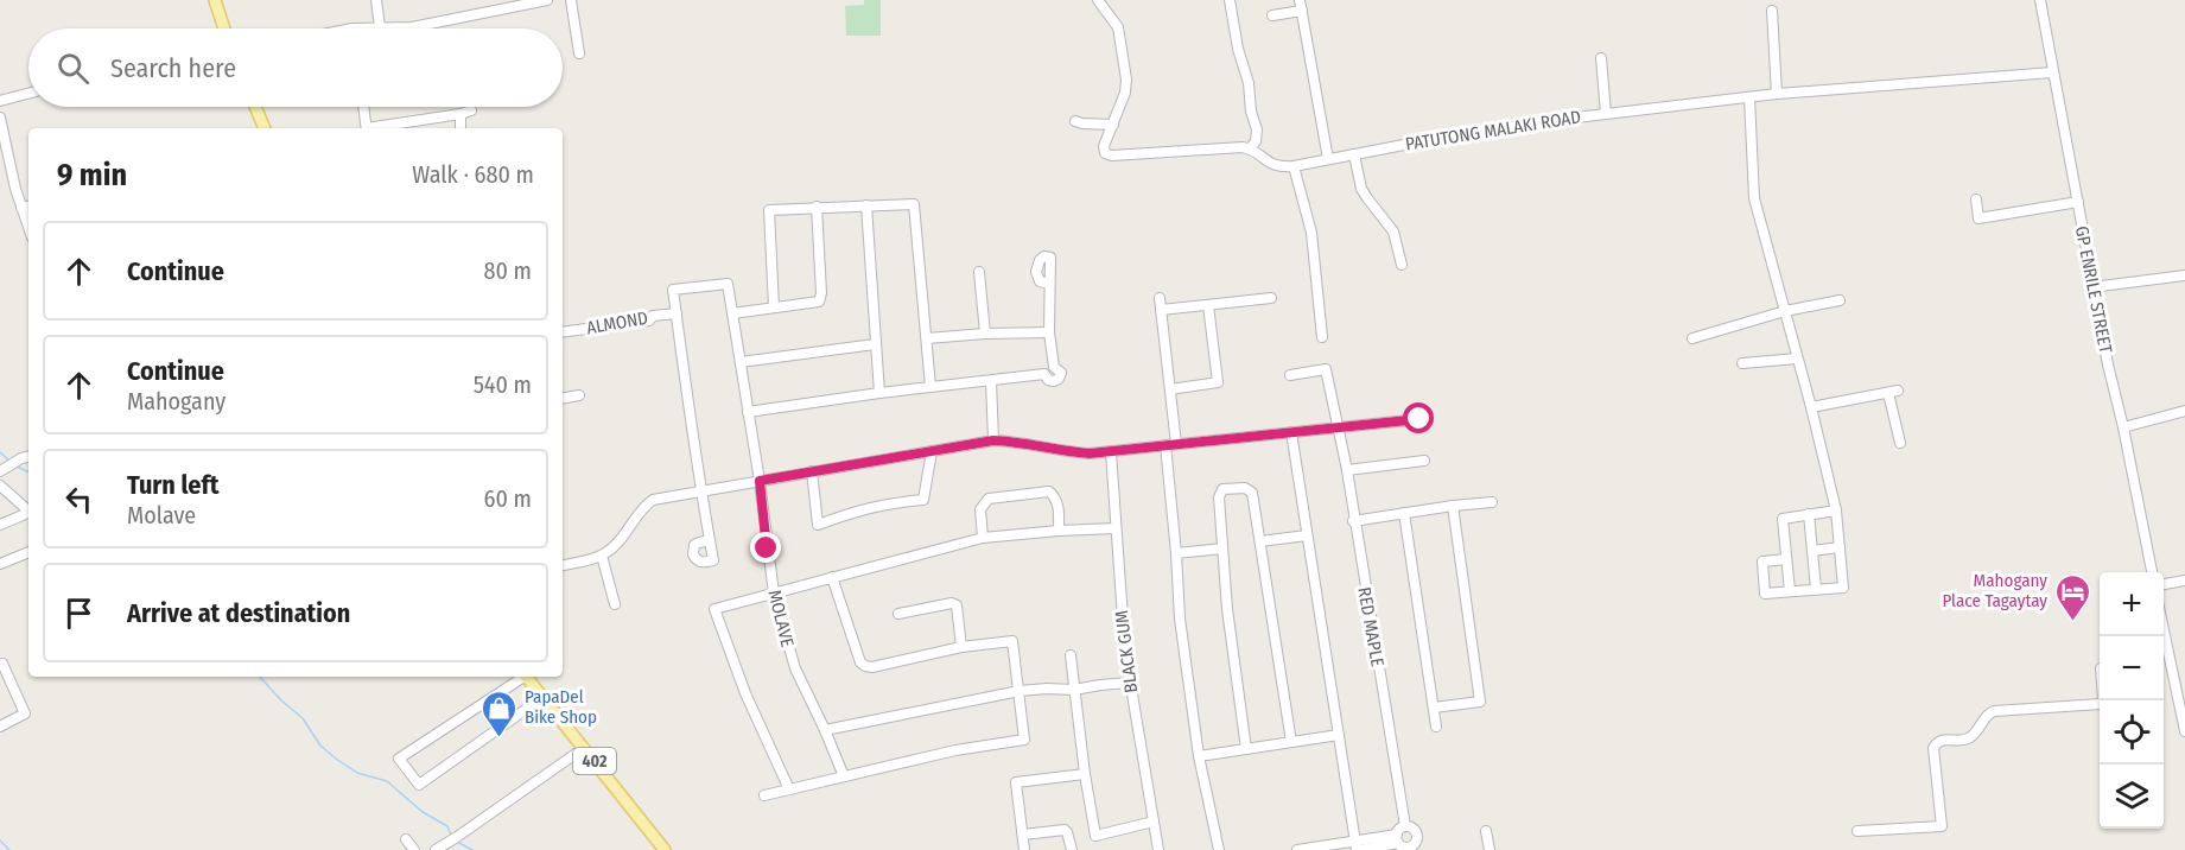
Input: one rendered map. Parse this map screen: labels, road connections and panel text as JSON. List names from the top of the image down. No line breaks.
{"streets":{"main road":["402"],"street":["PATUTONG MALAKI ROAD","GP ENRILE STREET","ALMOND","MOLAVE","RED MAPLE","BLACK GUM"]},"crossings":[["PATUTONG MALAKI ROAD","GP ENRILE STREET"],["ALMOND","MOLAVE"]],"places":{"hotel":["Mahogany Place Tagaytay"],"shop":["PapaDel Bike Shop"]},"page":{"search":"Search here","heading":["9 min","Walk · 680 m"],"list":[["Continue","80 m"],["Continue","Mahogany","540 m"],["Turn left","Molave","60 m"],"Arrive at destination"],"map_buttons":["+","−"]}}
